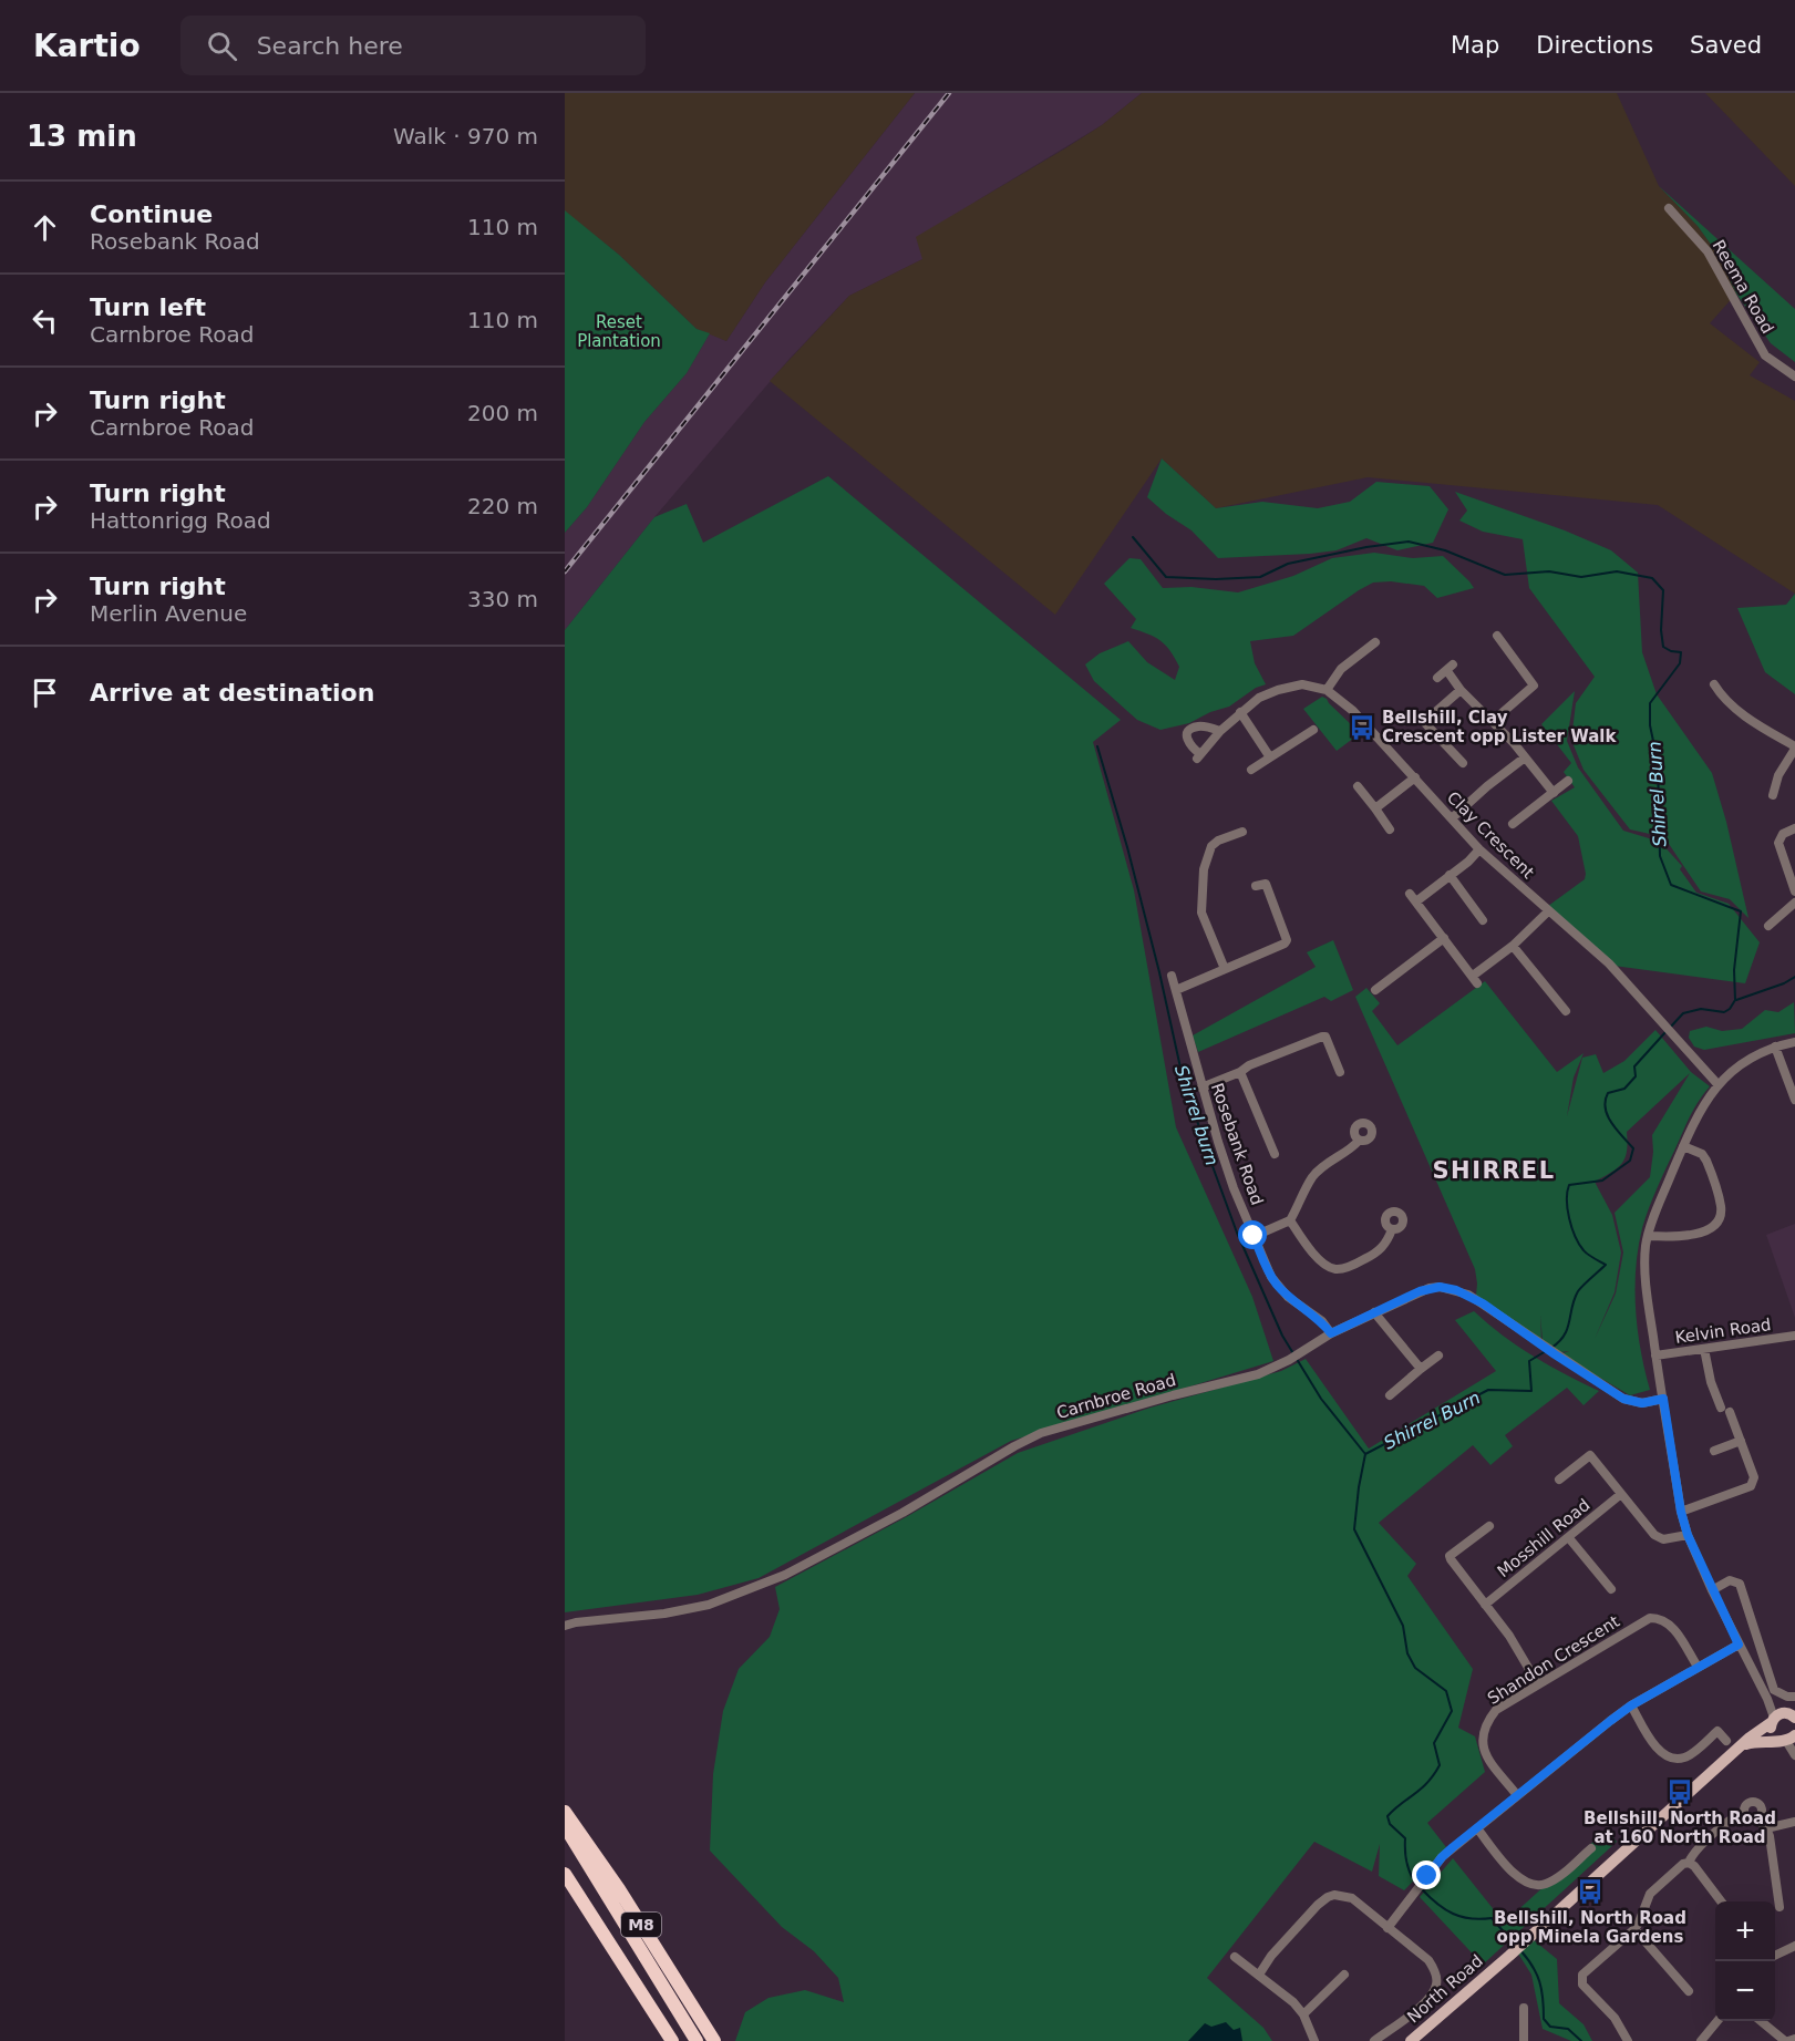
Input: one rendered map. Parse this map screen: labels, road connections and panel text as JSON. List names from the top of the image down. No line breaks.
{"streets":{"highway":["M8"],"main road":["North Road"],"street":["Reema Road","Clay Crescent","Rosebank Road","Kelvin Road","Carnbroe Road","Mosshill Road","Shandon Crescent"]},"crossings":[["Rosebank Road","Carnbroe Road"]],"districts":["SHIRREL"],"water":["Shirrel Burn","Shirrel burn"],"parks":["Reset Plantation"],"places":{"bus stop":["Bellshill, Clay Crescent opp Lister Walk","Bellshill, North Road at 160 North Road","Bellshill, North Road opp Minela Gardens"]},"page":{"header":"Kartio","search":"Search here","nav":["Map","Directions","Saved"],"heading":["13 min","Walk · 970 m"],"list":[["Continue","Rosebank Road","110 m"],["Turn left","Carnbroe Road","110 m"],["Turn right","Carnbroe Road","200 m"],["Turn right","Hattonrigg Road","220 m"],["Turn right","Merlin Avenue","330 m"],"Arrive at destination"],"map_buttons":["+","−"]}}
